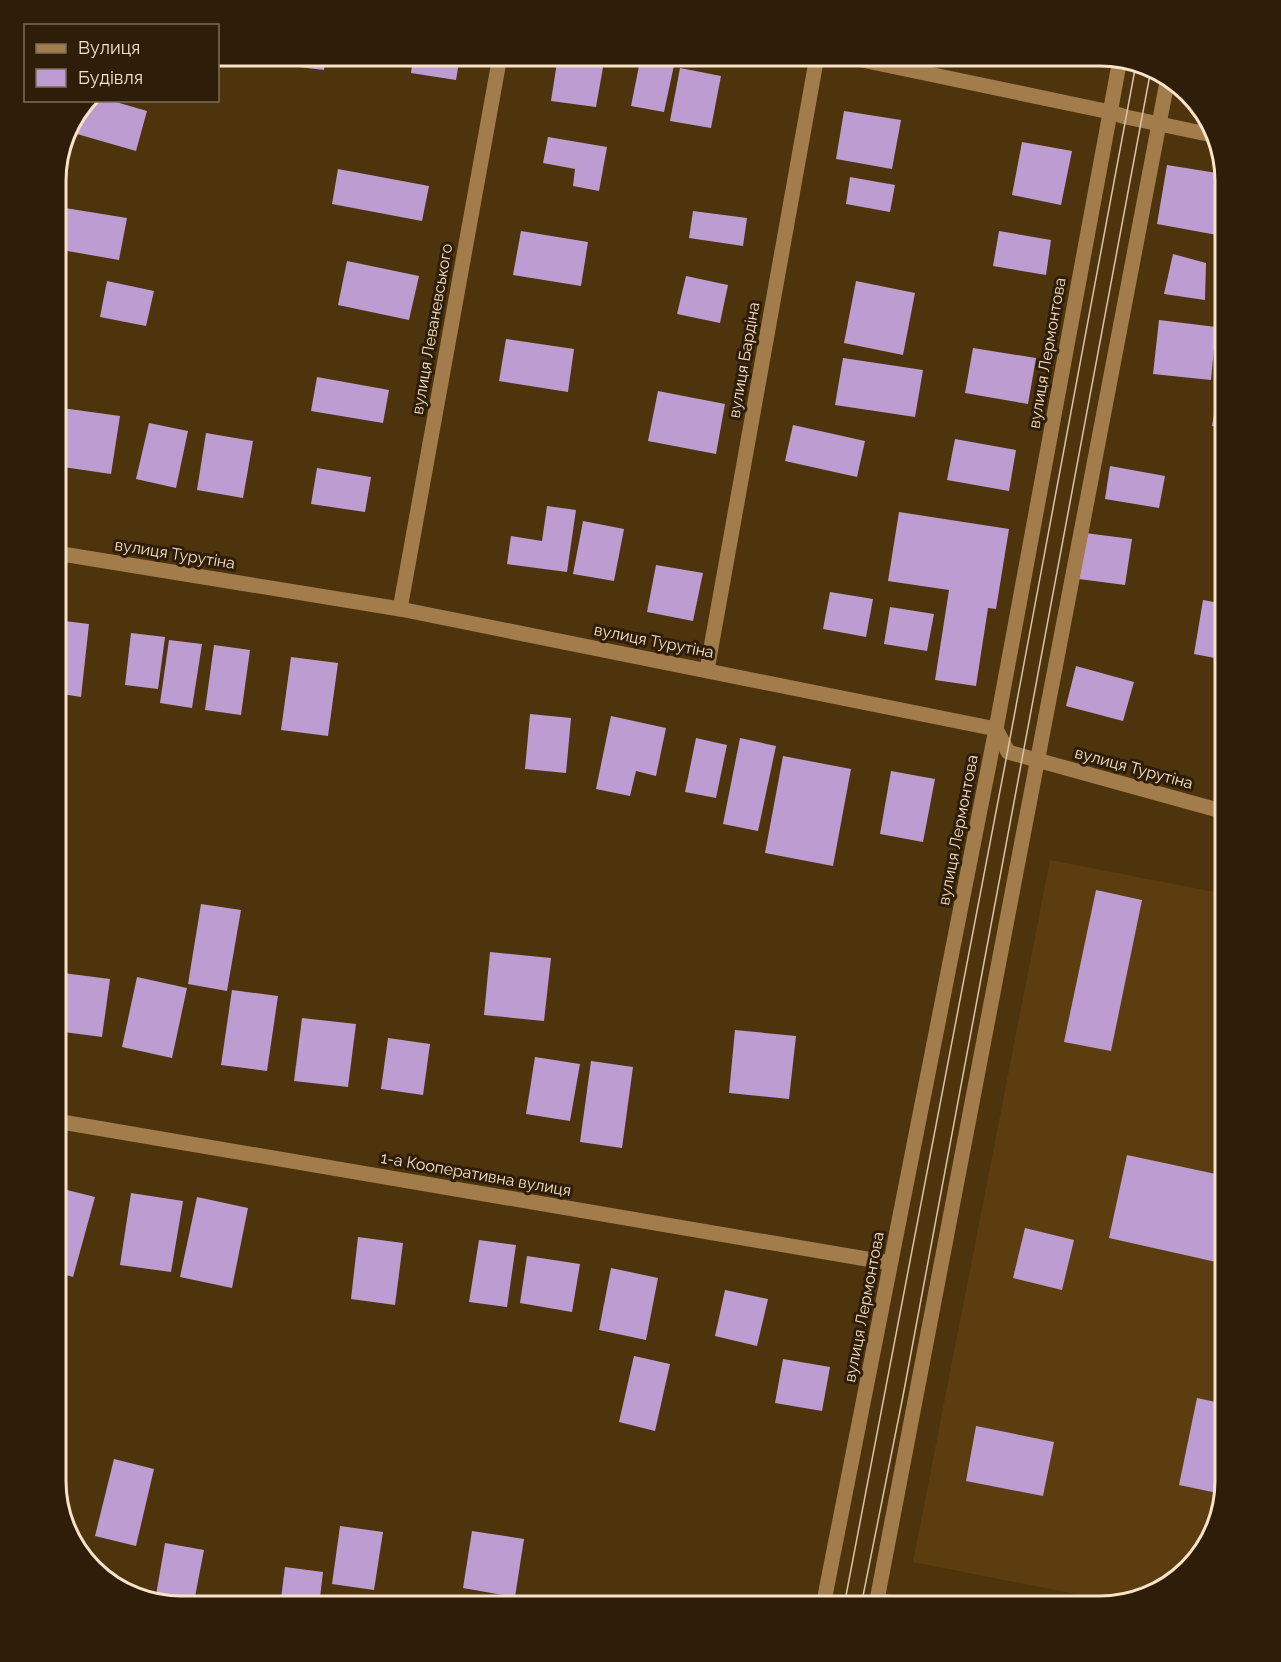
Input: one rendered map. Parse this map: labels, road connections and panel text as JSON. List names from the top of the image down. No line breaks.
{"streets":{"street":["вулиця Леваневського","вулиця Лермонтова","вулиця Бардіна","вулиця Турутіна","1-а Кооперативна вулиця"]},"crossings":[["вулиця Леваневського","вулиця Турутіна"],["вулиця Лермонтова","вулиця Турутіна"],["вулиця Лермонтова","1-а Кооперативна вулиця"],["вулиця Бардіна","вулиця Турутіна"]],"legend":["Вулиця","Будівля"]}
